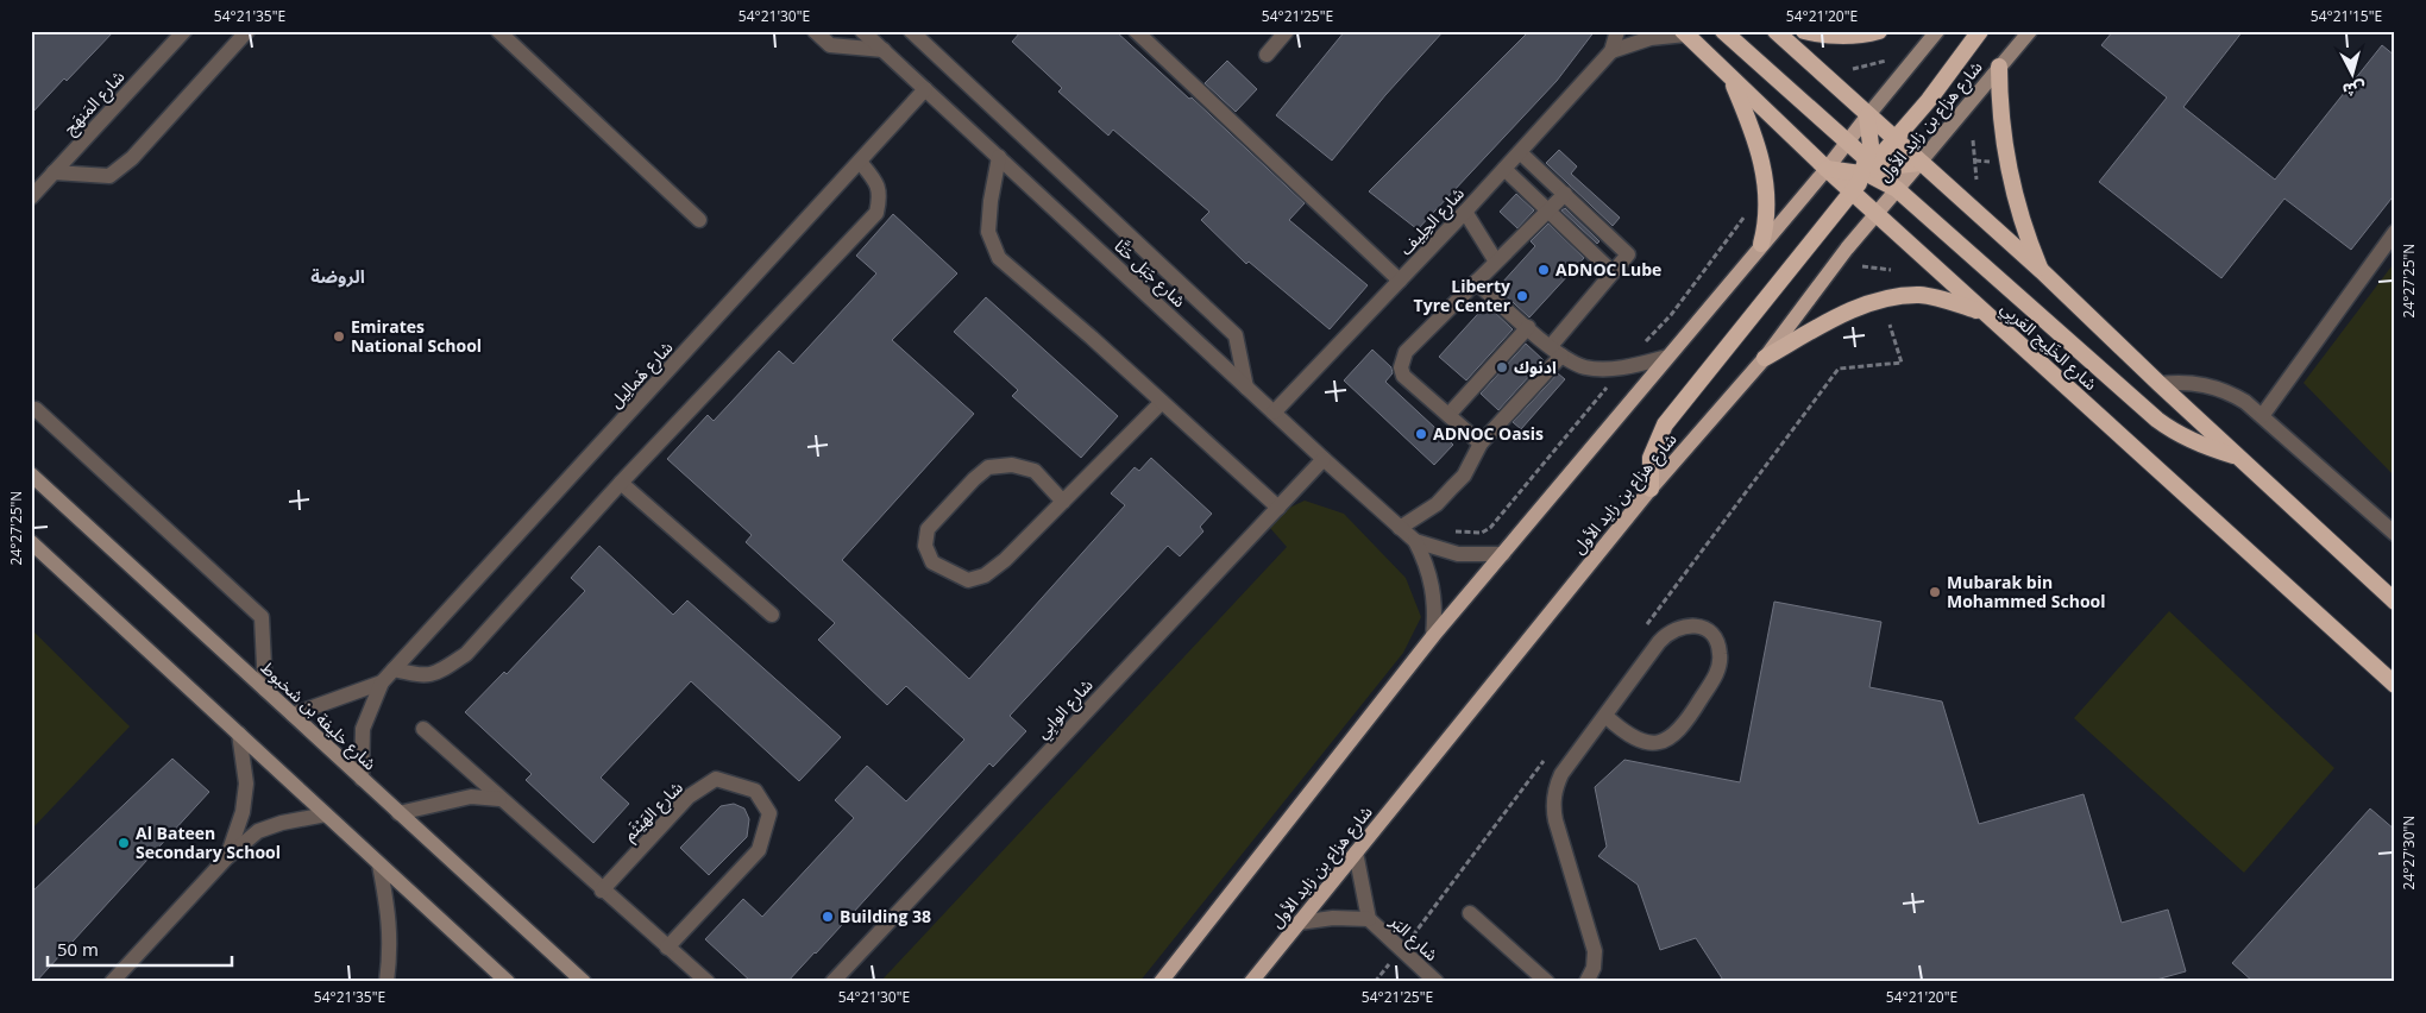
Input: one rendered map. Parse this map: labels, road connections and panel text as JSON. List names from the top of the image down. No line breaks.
{"streets":{"highway":["شارع الخَلِيج العَربِي"],"main road":["شارع هزاع بن زايد الأول","شارع خليفة بن شخبوط"],"street":["شارع المَنهَج","شارع الحِلِيف","شارع جَبَل حَتَّا","شارع هَمالِيل","شارع الوابِي","شارع الهَيْثَم","شارع البَر"]},"crossings":[["شارع هزاع بن زايد الأول","شارع الخَلِيج العَربِي"],["شارع هزاع بن زايد الأول","شارع البَر"],["شارع الحِلِيف","شارع جَبَل حَتَّا"],["شارع جَبَل حَتَّا","شارع هَمالِيل"],["شارع جَبَل حَتَّا","شارع الوابِي"],["شارع هَمالِيل","شارع خليفة بن شخبوط"]],"districts":["الروضة"],"places":["ADNOC Lube","Liberty Tyre Center","Emirates National School","ادنوك","ADNOC Oasis","Mubarak bin Mohammed School","Al Bateen Secondary School","Building 38"],"scale_bar":"50 m","north":"bottom","coordinates":["54°21'35\"E","54°21'30\"E","54°21'25\"E","54°21'20\"E","54°21'15\"E","24°27'25\"N","24°27'30\"N"]}
